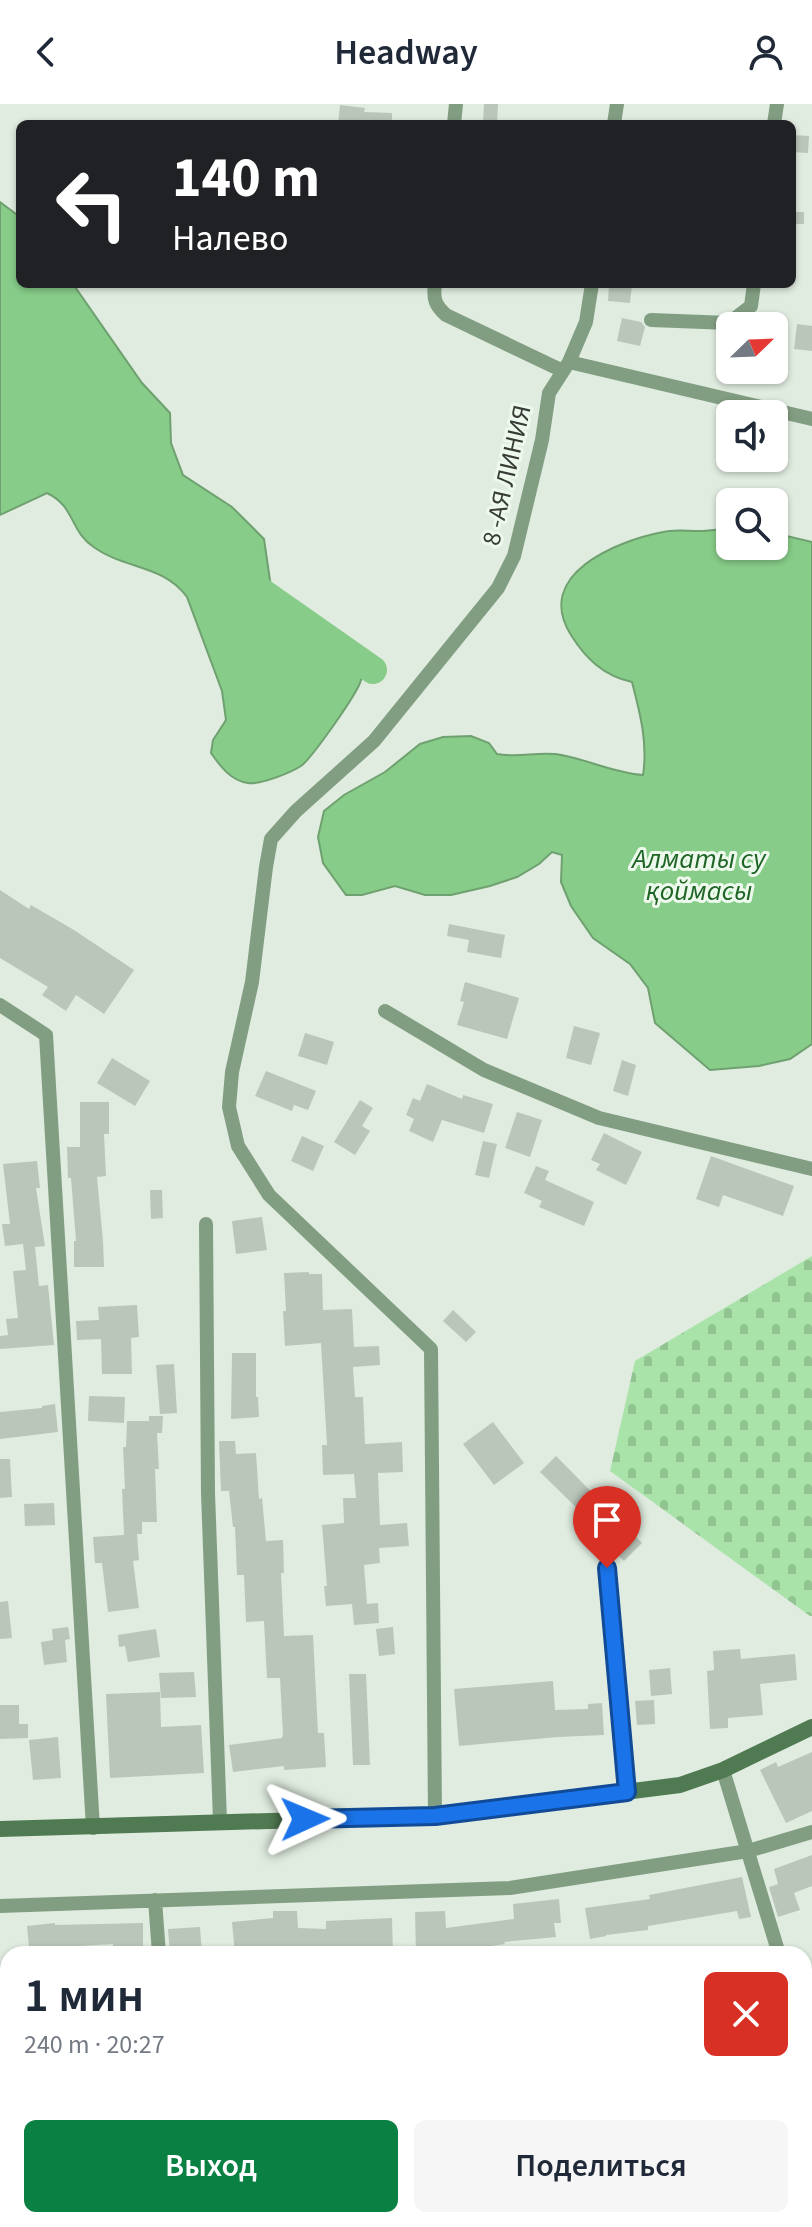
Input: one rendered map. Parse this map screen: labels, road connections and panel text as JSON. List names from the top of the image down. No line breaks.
{"streets":{"street":["8 -АЯ ЛИНИЯ"]},"water":["Алматы су қоймасы"],"north":"top right","page":{"header":"Headway","turn":["140 m","Налево"],"heading":["1 мин","240 m · 20:27"],"buttons":["Выход","Поделиться"]}}
